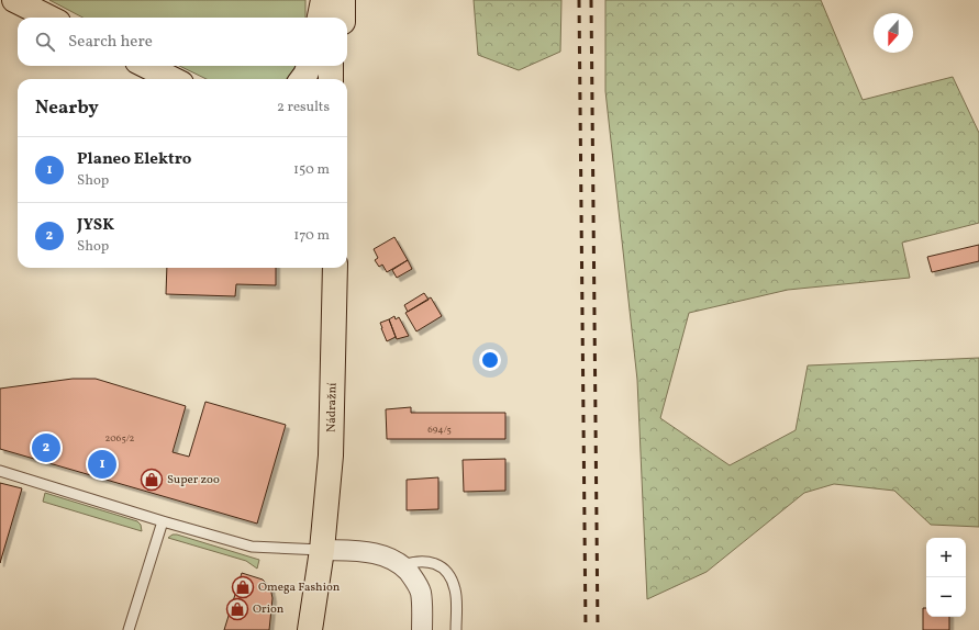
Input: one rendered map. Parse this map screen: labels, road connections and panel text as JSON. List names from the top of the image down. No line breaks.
{"streets":{"main road":["Nádražní"]},"places":{"shop":["Super zoo","Omega Fashion","Orion"]},"house_numbers":["694/5","2065/2"],"north":"bottom","page":{"search":"Search here","heading":["Nearby","2 results"],"list":[{"mark":"1","name":"Planeo Elektro","note":"Shop","value":"150 m"},{"mark":"2","name":"JYSK","note":"Shop","value":"170 m"}],"pins":["2","1"],"map_buttons":["+","−"]}}
